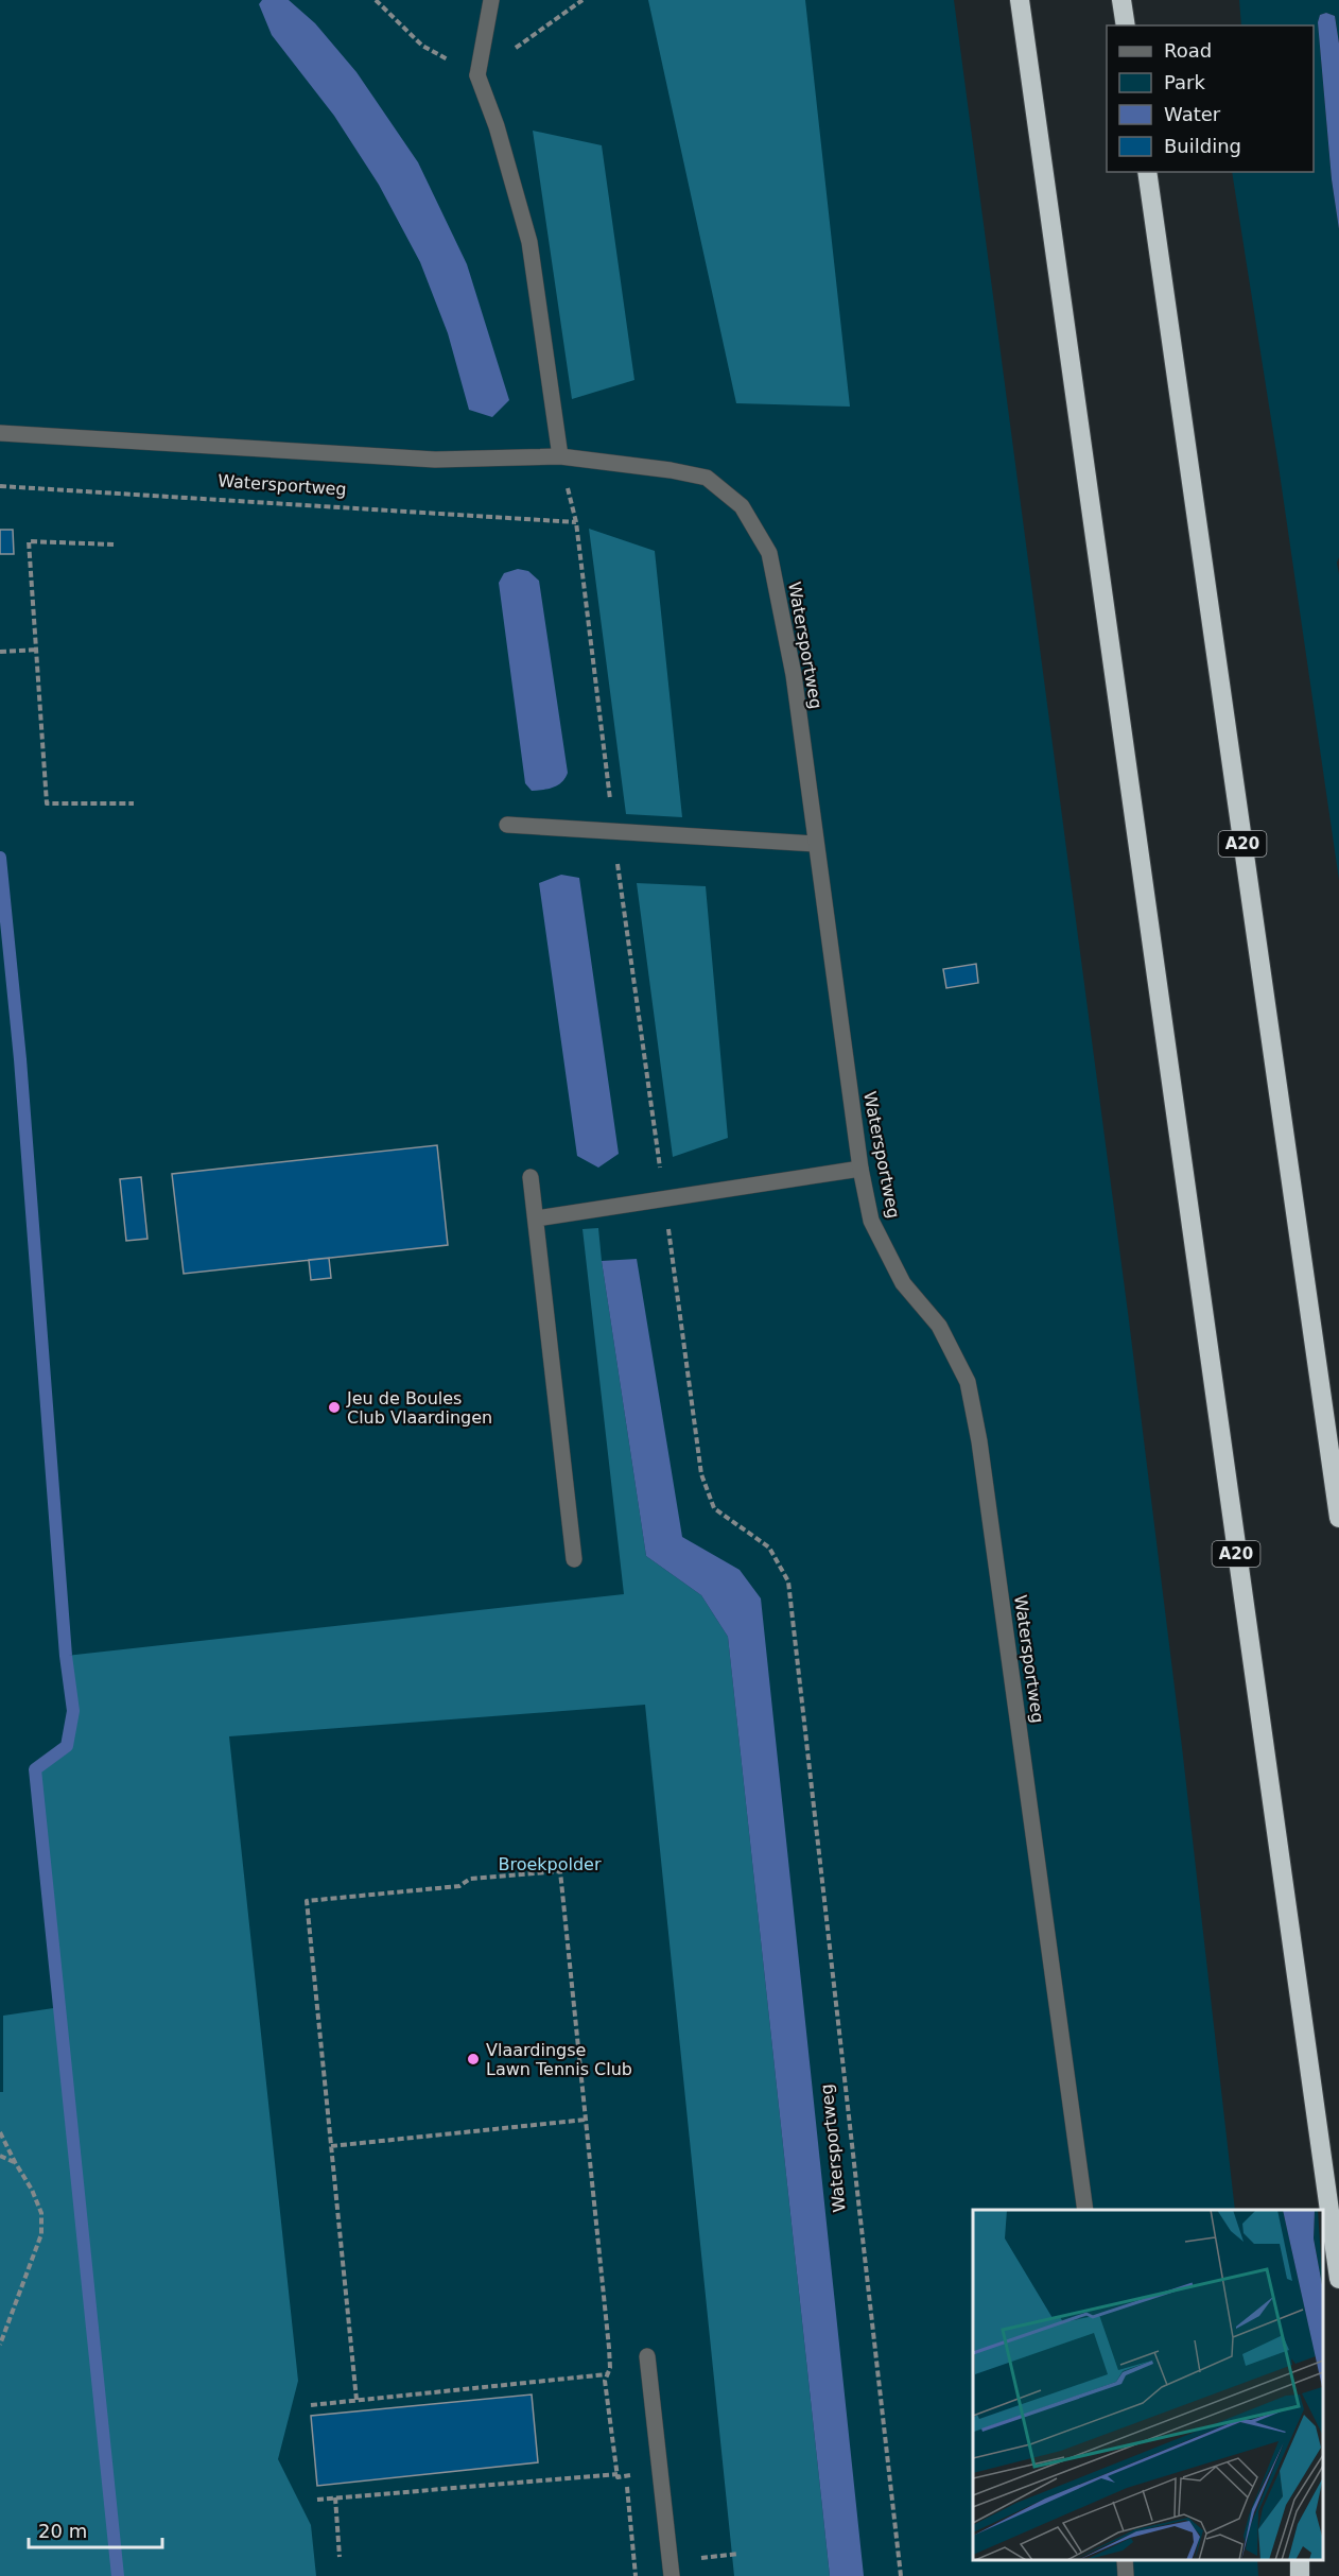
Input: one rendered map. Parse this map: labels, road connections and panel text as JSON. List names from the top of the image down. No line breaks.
{"streets":{"highway":["A20"],"street":["Watersportweg"]},"parks":["Broekpolder"],"places":["Jeu de Boules Club Vlaardingen","Vlaardingse Lawn Tennis Club"],"legend":["Road","Park","Water","Building"],"scale_bar":"20 m"}
